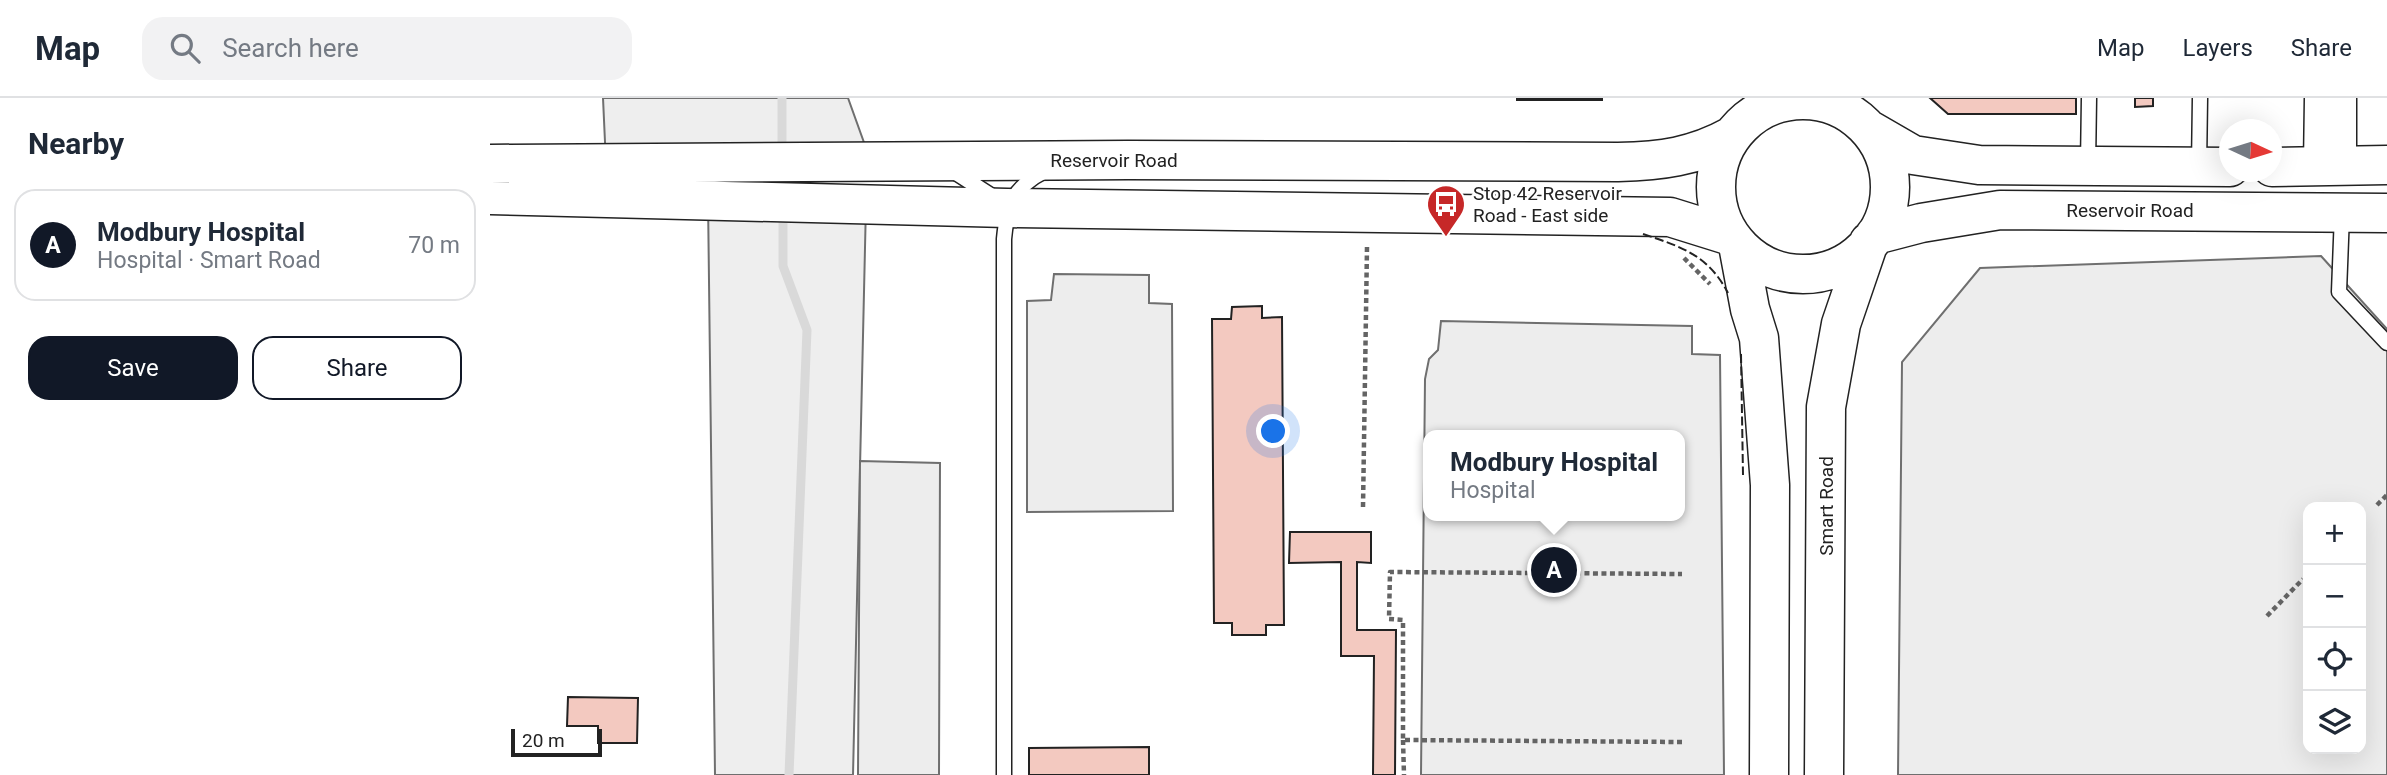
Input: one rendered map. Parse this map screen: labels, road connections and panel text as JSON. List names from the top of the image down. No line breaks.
{"streets":{"main road":["Reservoir Road","Smart Road"]},"crossings":[["Reservoir Road","Smart Road"]],"places":{"bus stop":["Stop 42 Reservoir Road - East side"]},"scale_bar":"20 m","north":"right","page":{"header":"Map","search":"Search here","nav":["Map","Layers","Share"],"heading":"Nearby","list":[{"mark":"A","name":"Modbury Hospital","note":"Hospital · Smart Road","value":"70 m"}],"buttons":["Save","Share"],"popup":["Modbury Hospital","Hospital"],"map_buttons":["+","−"],"pins":"A","scale":"20 m"}}
